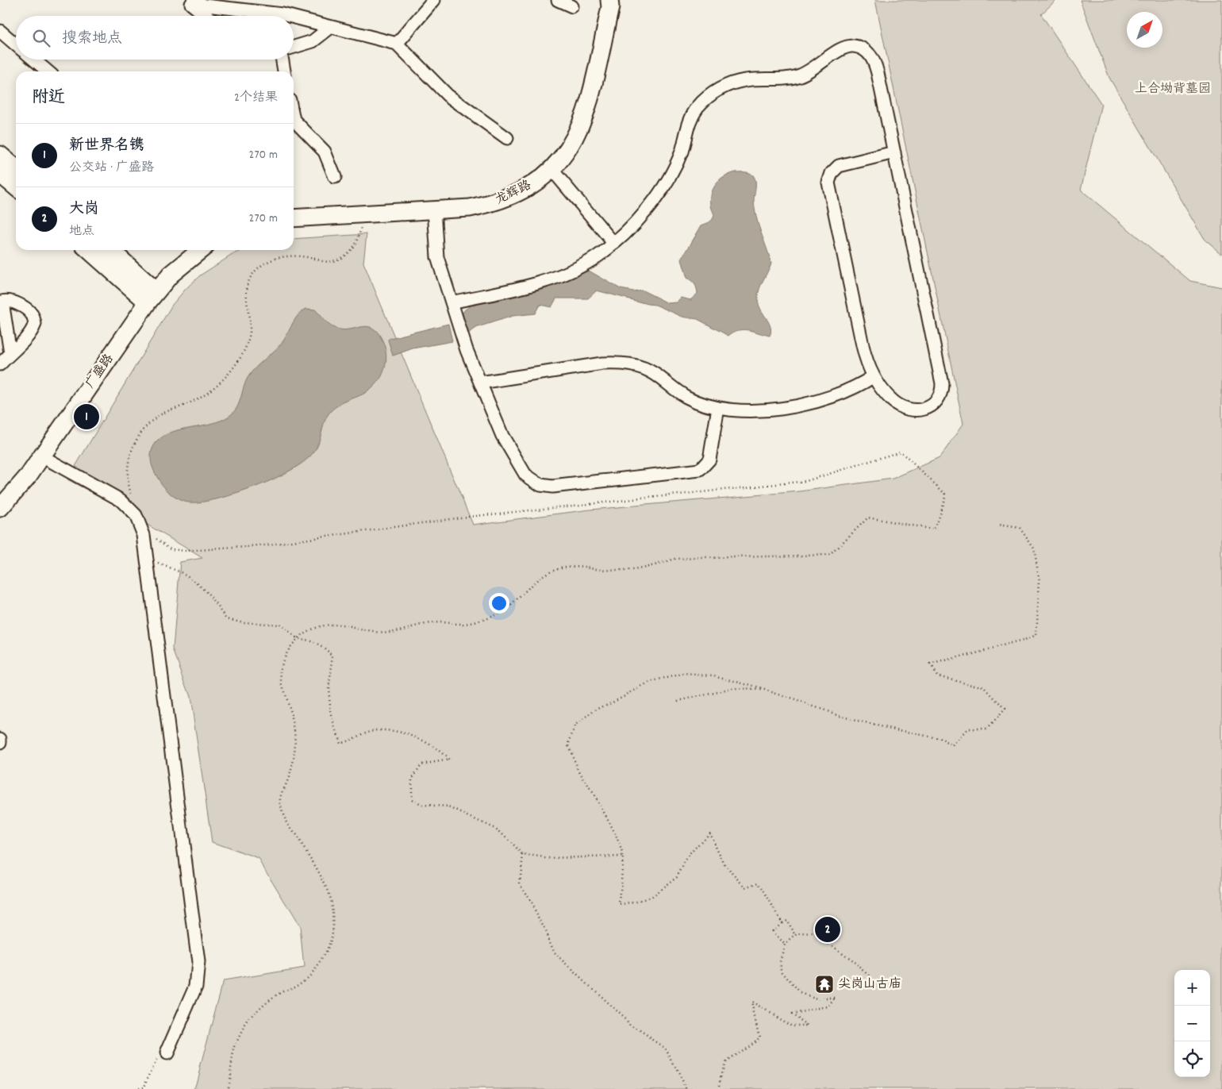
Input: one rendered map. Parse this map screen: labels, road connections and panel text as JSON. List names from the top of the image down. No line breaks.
{"streets":{"street":["龙辉路","广盛路"]},"parks":["上合坳背墓园"],"places":{"temple":["尖岗山古庙"]},"north":"top right","page":{"search":"搜索地点","heading":["附近","2个结果"],"list":[{"mark":"1","name":"新世界名镌","note":"公交站 · 广盛路","value":"270 m"},{"mark":"2","name":"大岗","note":"地点","value":"270 m"}],"pins":["1","2"],"map_buttons":["+","−"]}}
